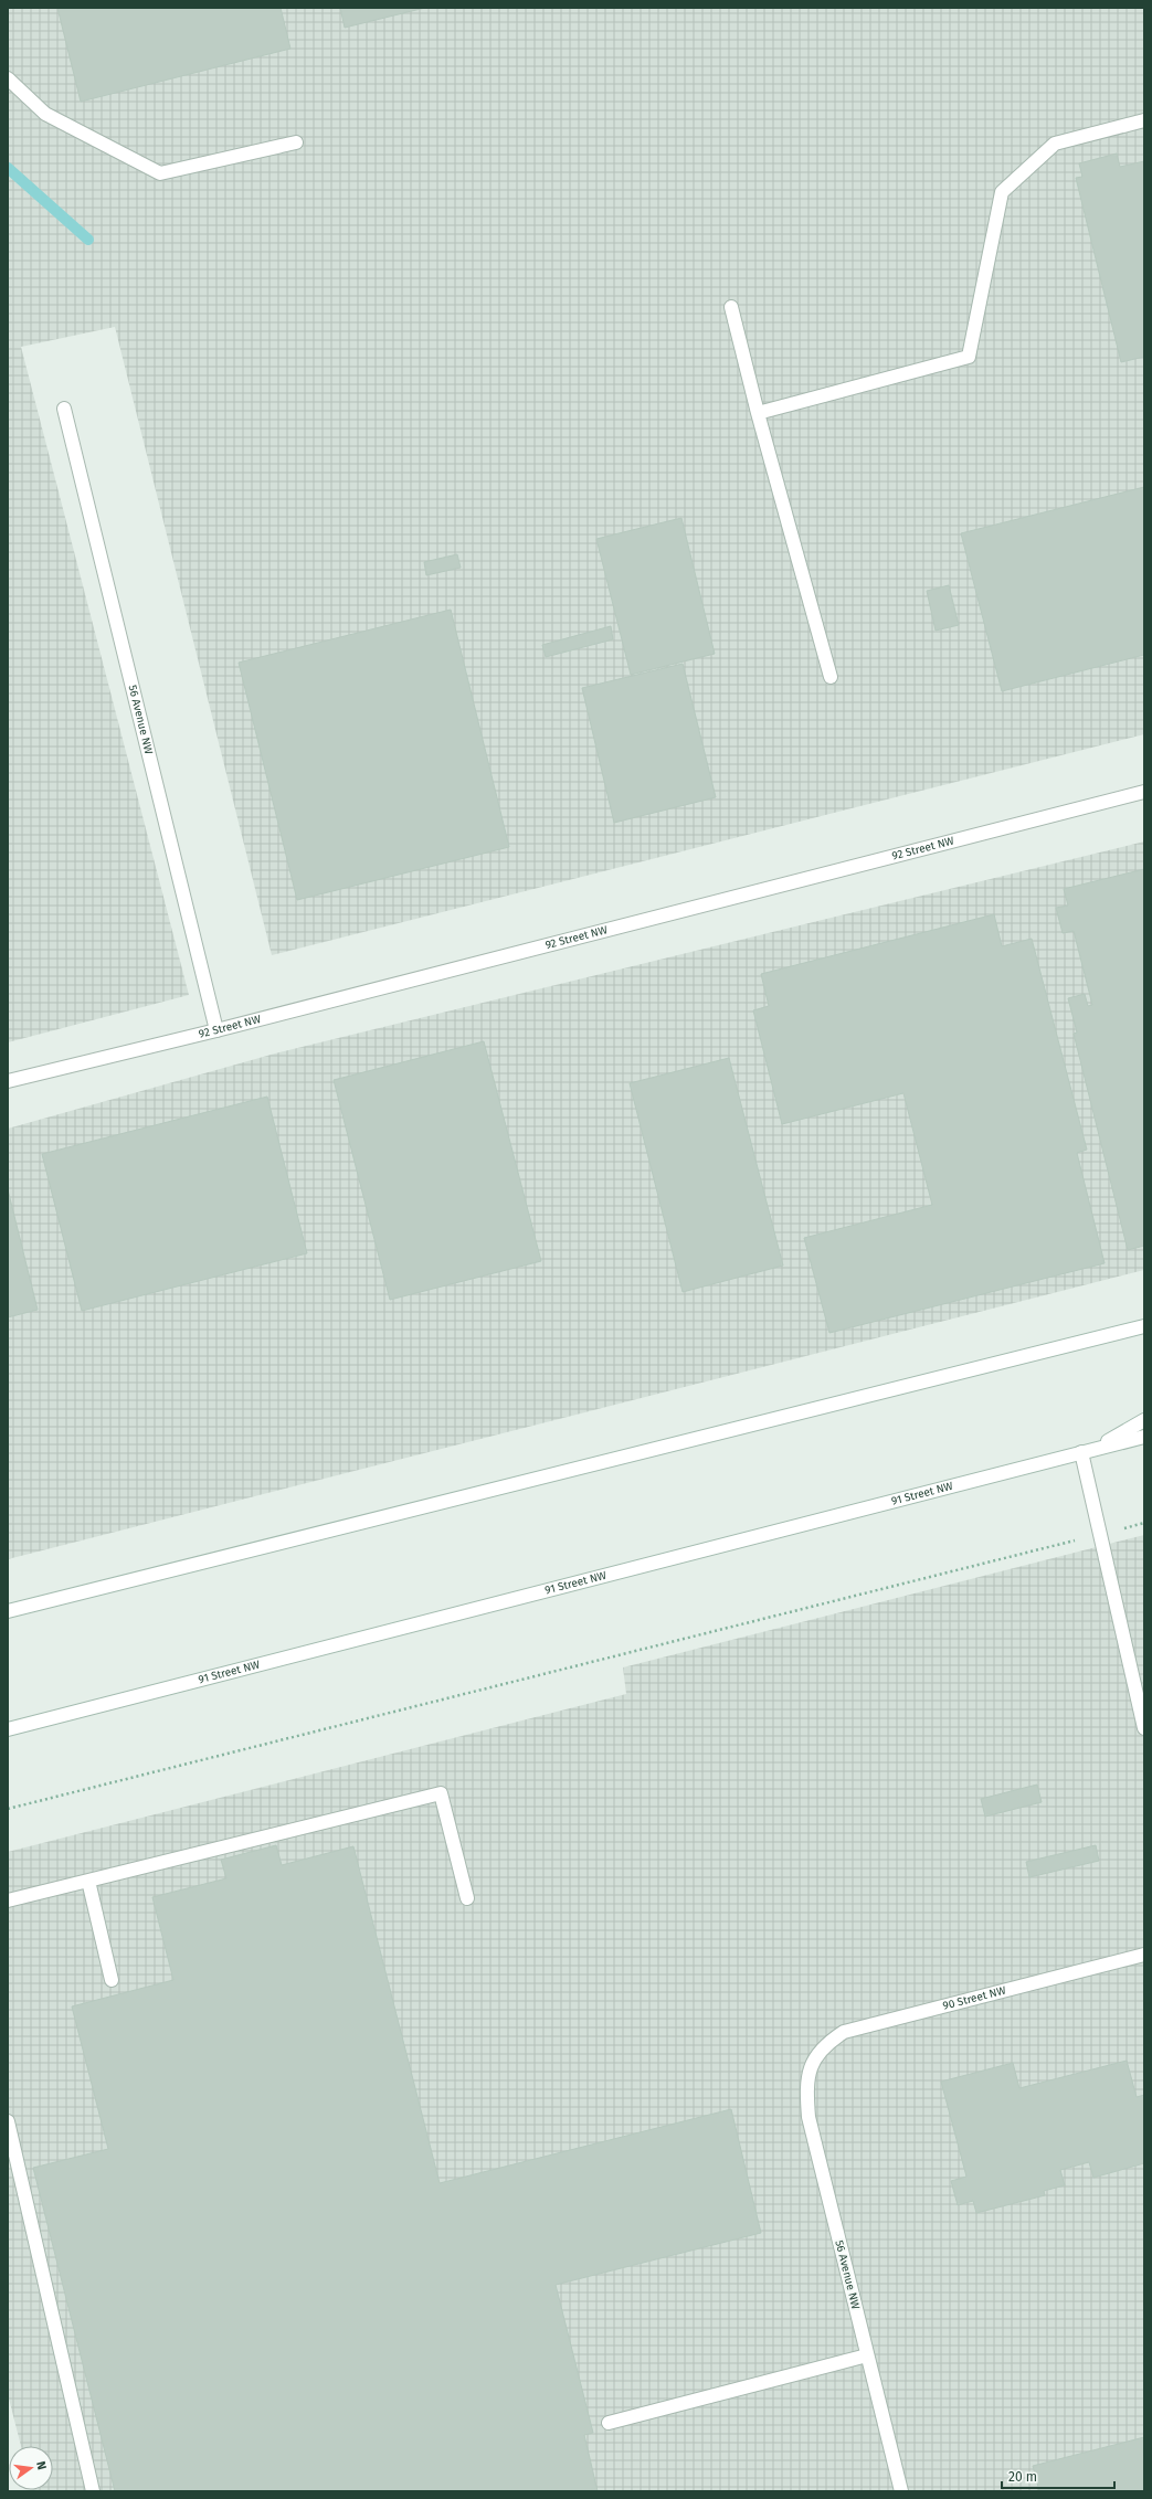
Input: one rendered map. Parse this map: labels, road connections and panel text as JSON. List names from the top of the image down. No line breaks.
{"streets":{"street":["56 Avenue NW","92 Street NW","91 Street NW","90 Street NW"]},"crossings":[["56 Avenue NW","92 Street NW"],["56 Avenue NW","90 Street NW"]],"scale_bar":"20 m","north":"right"}
